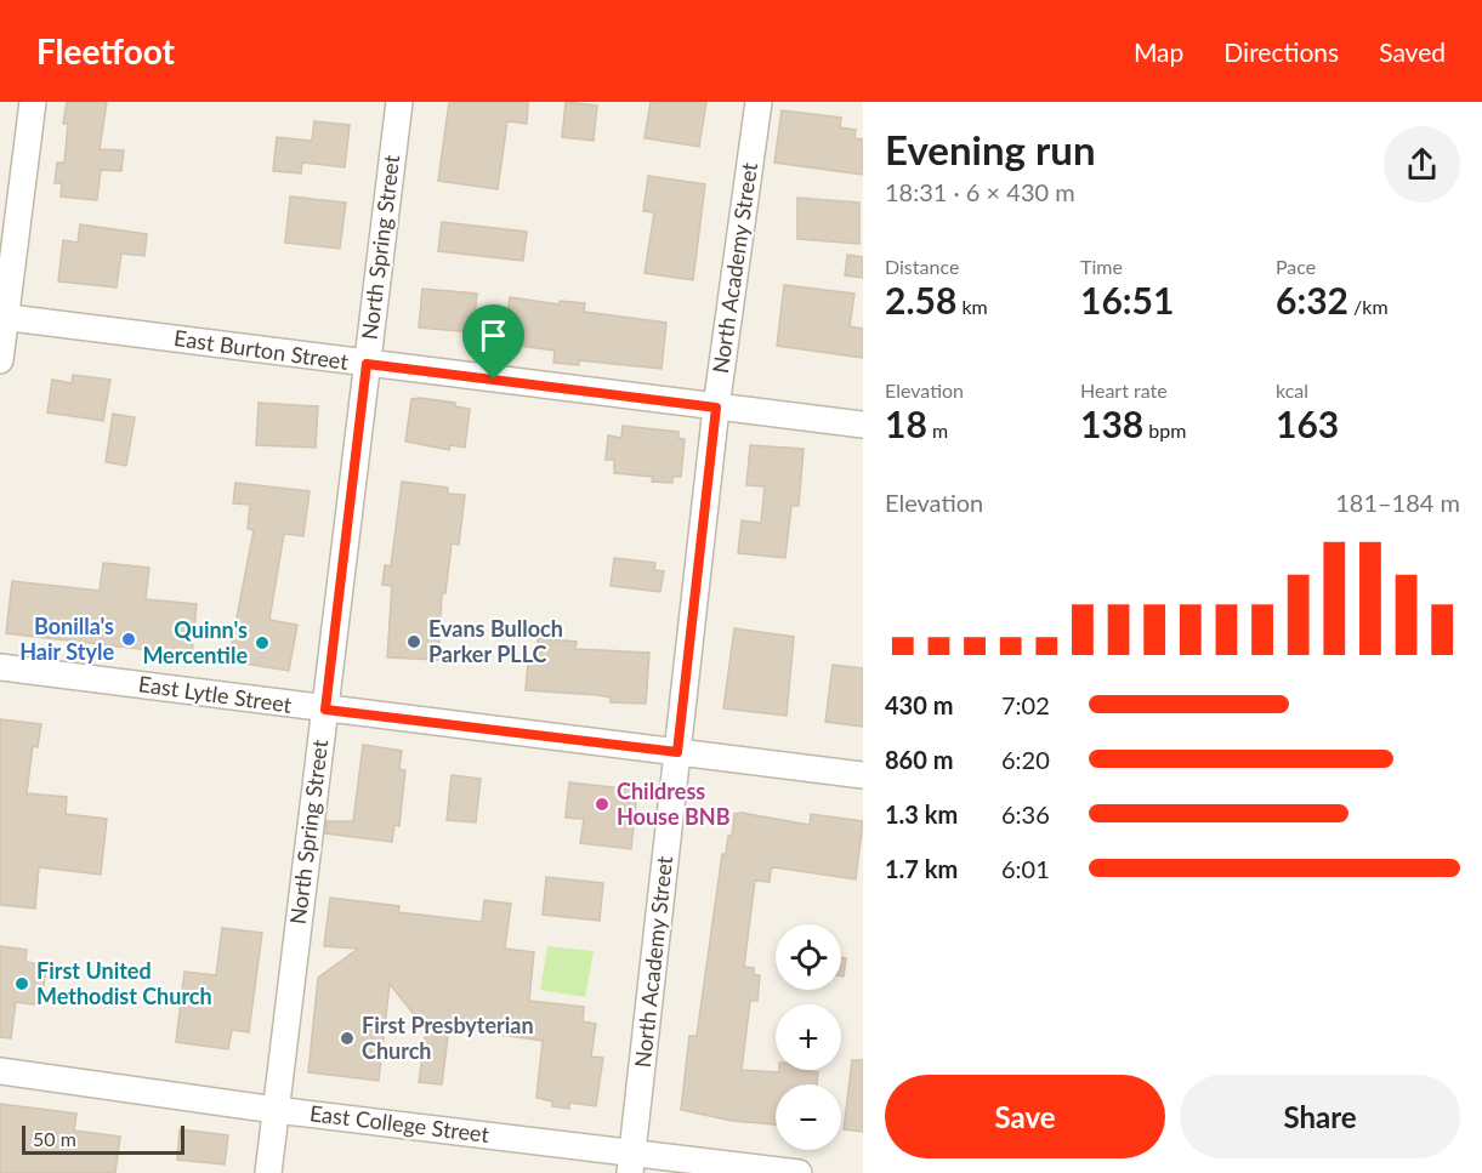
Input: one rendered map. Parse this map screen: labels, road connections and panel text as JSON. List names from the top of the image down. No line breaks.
{"streets":{"street":["North Spring Street","North Academy Street","East Burton Street","East Lytle Street","East College Street"]},"crossings":[["North Spring Street","East Burton Street"],["North Spring Street","East Lytle Street"],["North Spring Street","East College Street"],["North Academy Street","East Burton Street"],["North Academy Street","East Lytle Street"],["North Academy Street","East College Street"]],"places":["Bonilla's Hair Style","Evans Bulloch Parker PLLC","Quinn's Mercentile","Childress House BNB","First United Methodist Church","First Presbyterian Church"],"scale_bar":"50 m","page":{"header":"Fleetfoot","nav":["Map","Directions","Saved"],"heading":["Evening run","18:31 · 6 × 430 m"],"stats":[["Distance","2.58 km"],["Time","16:51"],["Pace","6:32 /km"],["Elevation","18 m"],["Heart rate","138 bpm"],["kcal","163"]],"chart":["Elevation","181–184 m"],"list":[{"name":"430 m","note":"7:02"},{"name":"860 m","note":"6:20"},{"name":"1.3 km","note":"6:36"},{"name":"1.7 km","note":"6:01"}],"map_buttons":["+","−"],"buttons":["Save","Share"],"scale":"50 m"}}
